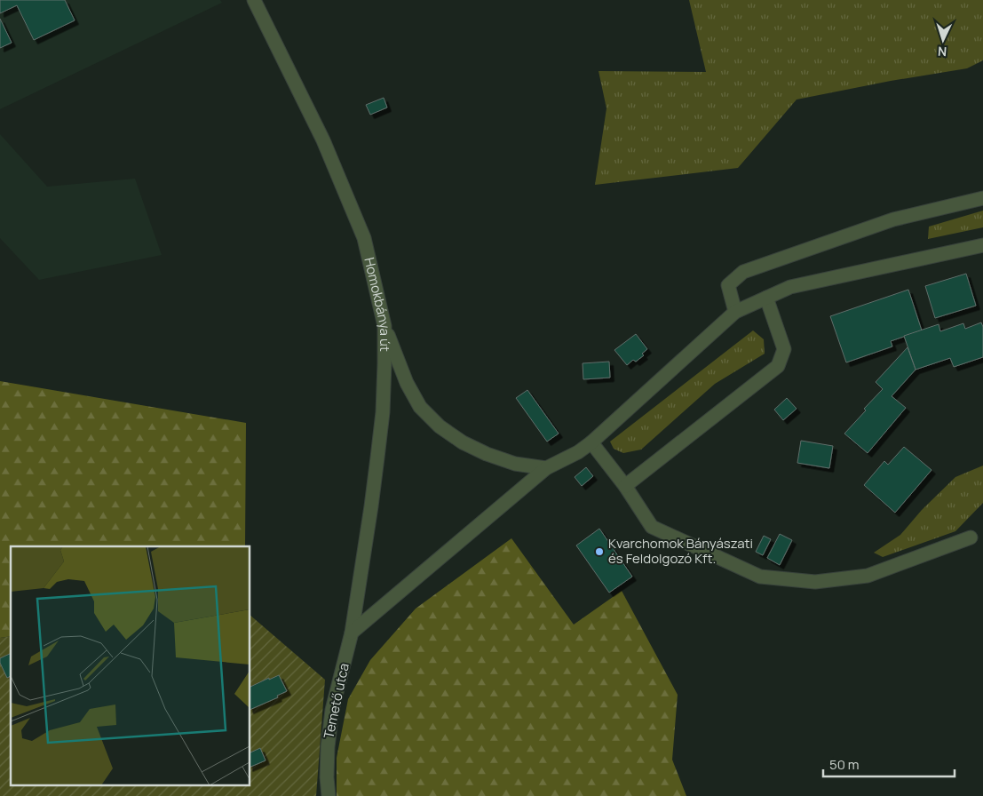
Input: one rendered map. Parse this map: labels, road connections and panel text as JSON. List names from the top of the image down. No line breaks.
{"streets":{"street":["Homokbánya út","Temető utca"]},"crossings":[["Homokbánya út","Temető utca"]],"places":["Kvarchomok Bányászati és Feldolgozó Kft."],"scale_bar":"50 m","north":"bottom"}
